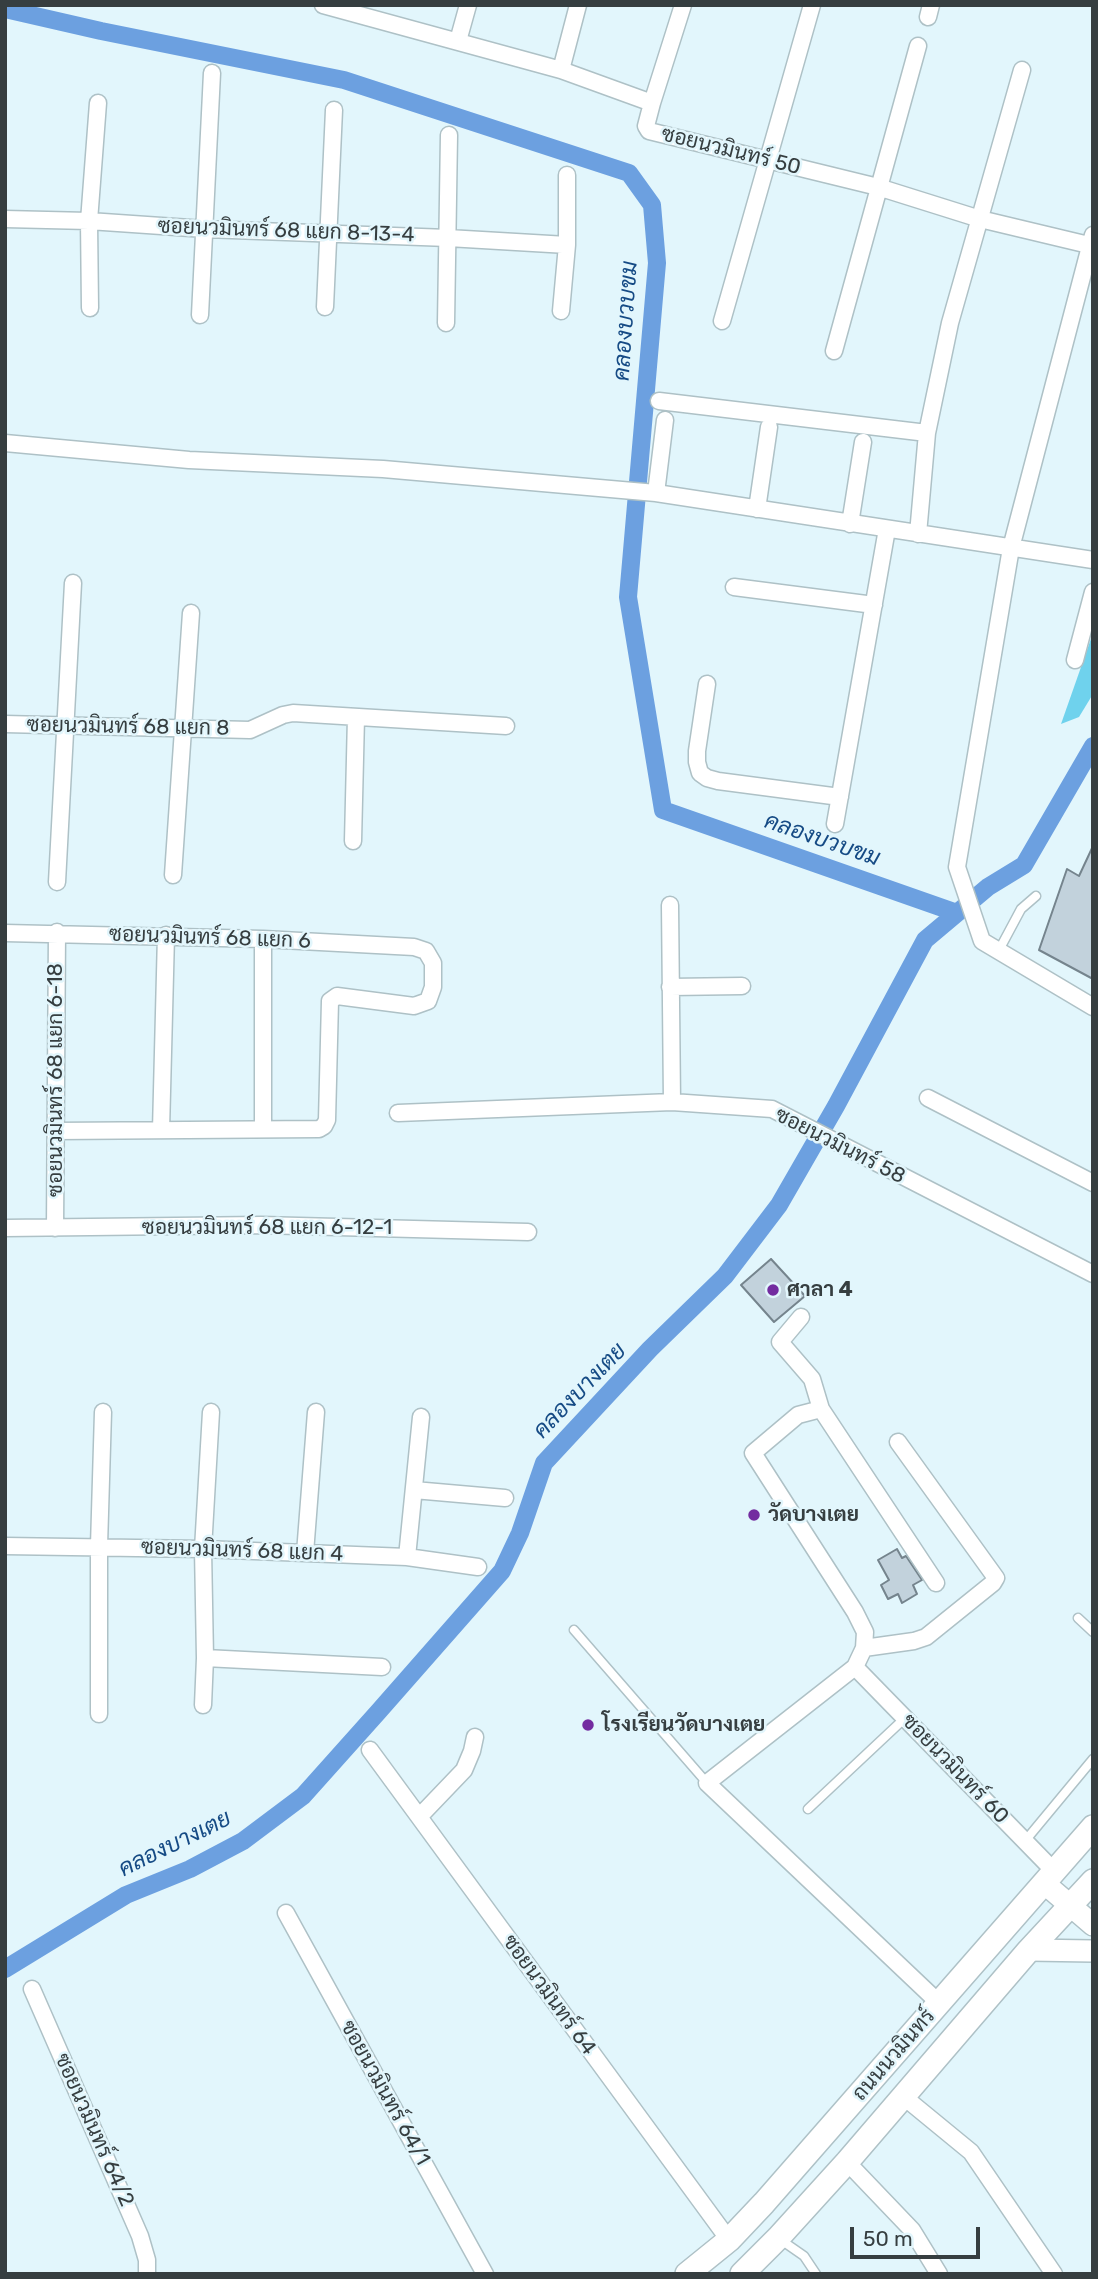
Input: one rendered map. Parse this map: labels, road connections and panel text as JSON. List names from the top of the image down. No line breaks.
{"streets":{"main road":["ถนนนวมินทร์"],"street":["ซอยนวมินทร์ 50","ซอยนวมินทร์ 68 แยก 8-13-4","ซอยนวมินทร์ 68 แยก 8","ซอยนวมินทร์ 68 แยก 6","ซอยนวมินทร์ 68 แยก 6-18","ซอยนวมินทร์ 58","ซอยนวมินทร์ 68 แยก 6-12-1","ซอยนวมินทร์ 68 แยก 4","ซอยนวมินทร์ 60","ซอยนวมินทร์ 64","ซอยนวมินทร์ 64/1","ซอยนวมินทร์ 64/2"]},"crossings":[["ซอยนวมินทร์ 68 แยก 6","ซอยนวมินทร์ 68 แยก 6-18"],["ซอยนวมินทร์ 68 แยก 6-18","ซอยนวมินทร์ 68 แยก 6-12-1"],["ซอยนวมินทร์ 60","ถนนนวมินทร์"],["ซอยนวมินทร์ 64","ถนนนวมินทร์"]],"water":["คลองบวบขม","คลองบางเตย"],"places":["ศาลา 4","วัดบางเตย","โรงเรียนวัดบางเตย"],"scale_bar":"50 m"}
